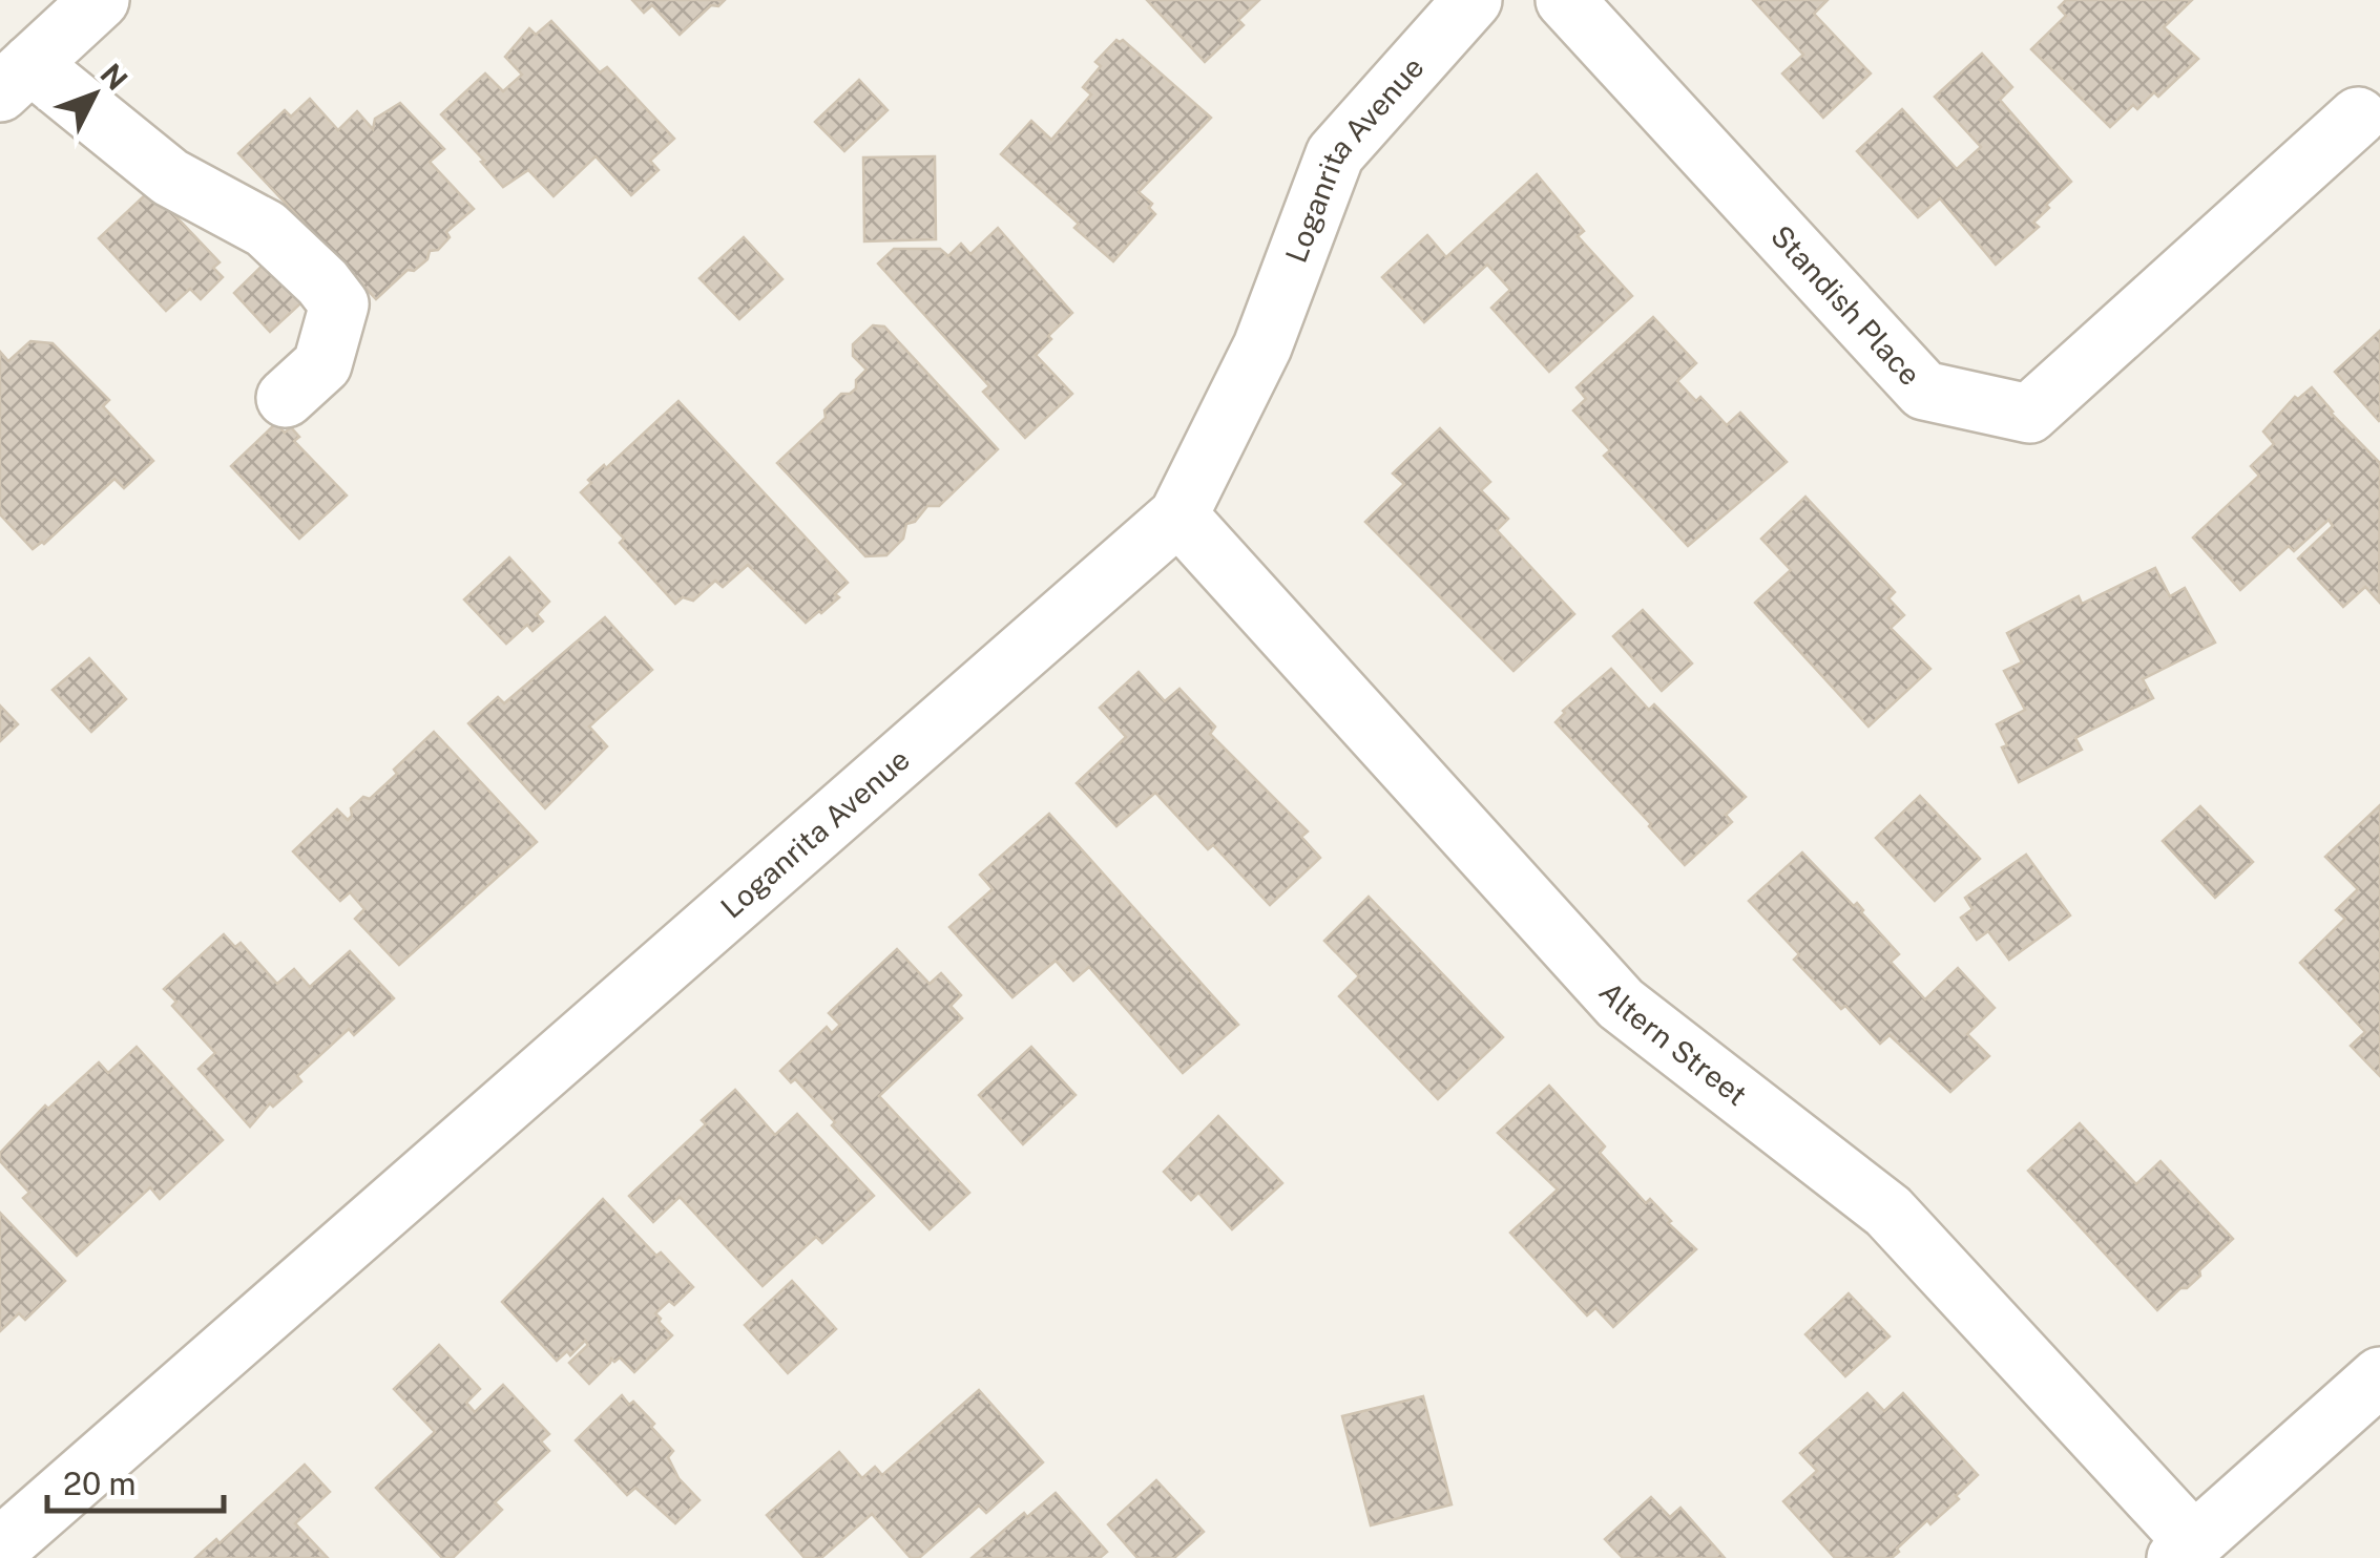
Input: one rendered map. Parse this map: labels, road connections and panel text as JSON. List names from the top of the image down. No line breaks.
{"streets":{"street":["Loganrita Avenue","Standish Place","Altern Street"]},"crossings":[["Loganrita Avenue","Altern Street"]],"scale_bar":"20 m","north":"top right"}
